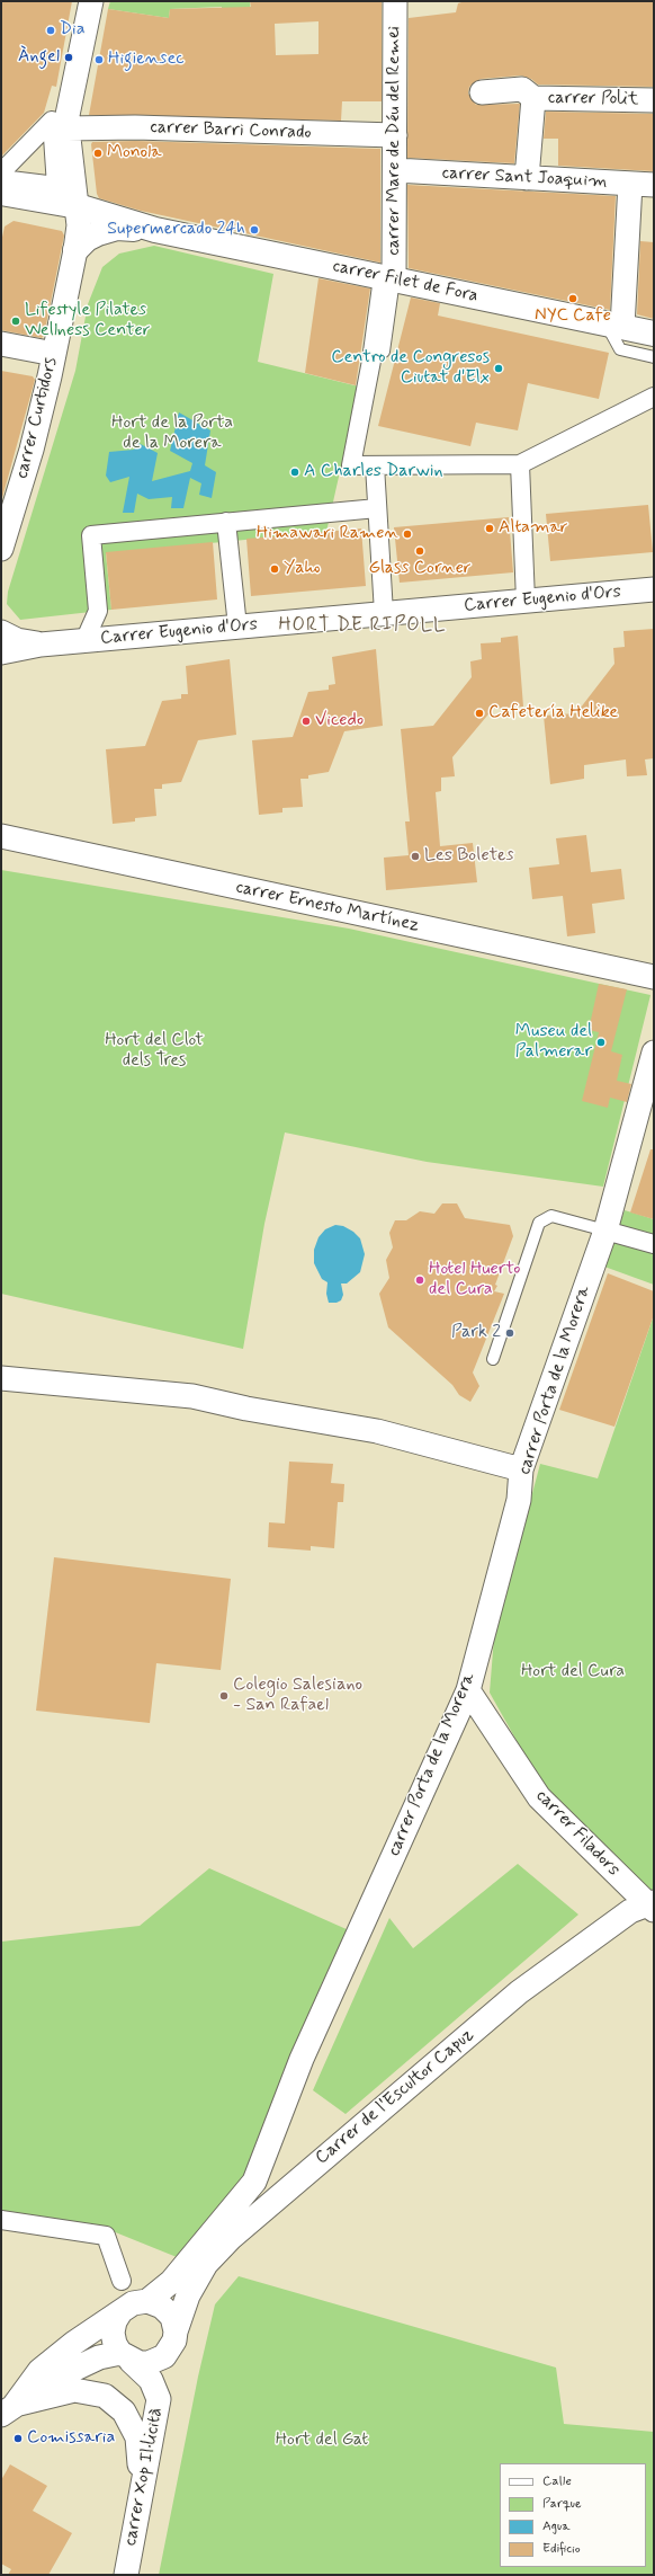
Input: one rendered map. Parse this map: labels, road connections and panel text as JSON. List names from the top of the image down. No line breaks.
{"streets":{"street":["carrer Polit","carrer Barri Conrado","carrer Mare de Déu del Remei","carrer Sant Joaquim","carrer Filet de Fora","carrer Curtidors","Carrer Eugenio d'Ors","carrer Ernesto Martínez","carrer Porta de la Morera","carrer Filadors","Carrer de l'Escultor Capuz","carrer Xop Il·licità"]},"crossings":[["carrer Barri Conrado","carrer Mare de Déu del Remei"],["carrer Barri Conrado","carrer Curtidors"],["carrer Mare de Déu del Remei","carrer Sant Joaquim"],["carrer Mare de Déu del Remei","carrer Filet de Fora"],["carrer Filet de Fora","carrer Curtidors"],["carrer Porta de la Morera","carrer Filadors"],["carrer Porta de la Morera","Carrer de l'Escultor Capuz"],["carrer Porta de la Morera","carrer Xop Il·licità"],["carrer Filadors","Carrer de l'Escultor Capuz"],["Carrer de l'Escultor Capuz","carrer Xop Il·licità"]],"districts":["HORT DE RIPOLL"],"parks":["Hort de la Porta de la Morera","Hort del Clot dels Tres","Hort del Cura","Hort del Gat"],"places":["Dia","Àngel","Higiensec","Monola","Supermercado 24h","NYC Cafe","Lifestyle Pilates Wellness Center","Centro de Congresos Ciutat d'Elx","A Charles Darwin","Altamar","Himawari Ramen","Glass Corner","Yaho","Cafetería Helike","Vicedo","Les Boletes","Museu del Palmerar","Hotel Huerto del Cura","Park 2","Colegio Salesiano - San Rafael","Comissaria"],"legend":["Calle","Parque","Agua","Edificio"]}
